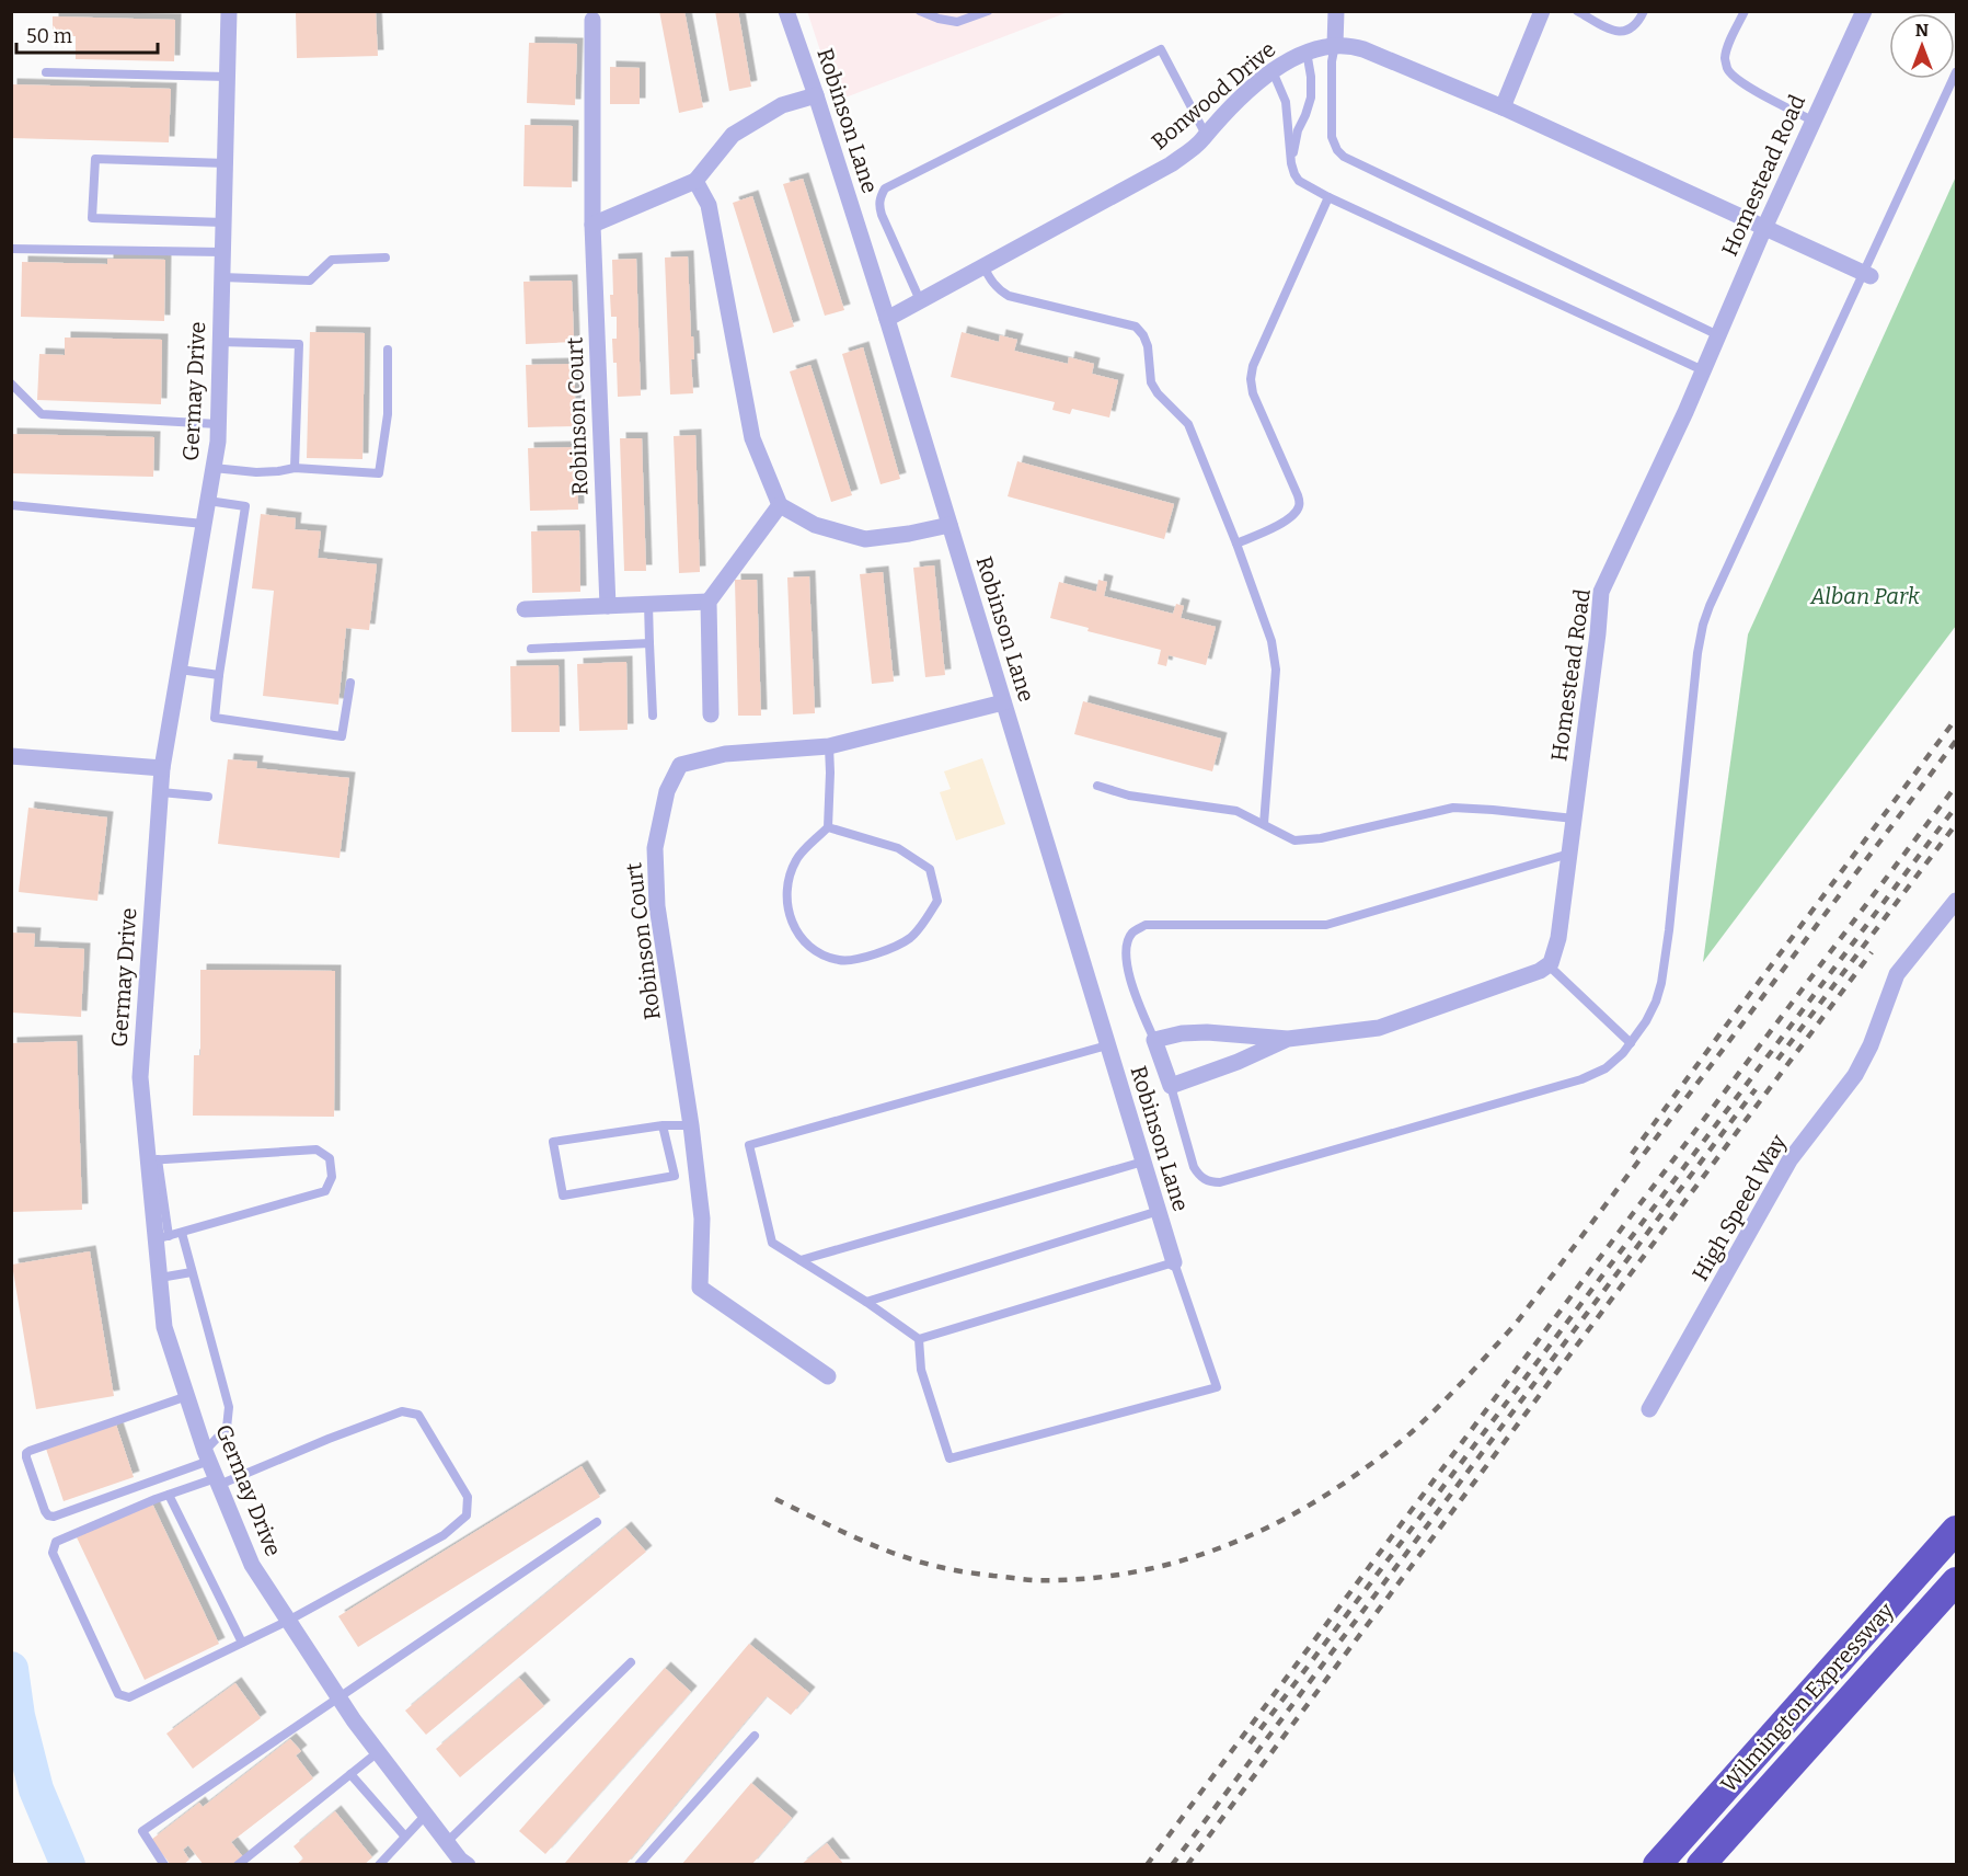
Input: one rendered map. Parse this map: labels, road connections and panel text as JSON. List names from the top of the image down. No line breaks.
{"streets":{"highway":["Wilmington Expressway"],"street":["Bonwood Drive","Robinson Lane","Homestead Road","Germay Drive","Robinson Court","High Speed Way"]},"crossings":[["Bonwood Drive","Robinson Lane"],["Bonwood Drive","Homestead Road"],["Robinson Lane","Robinson Court"]],"parks":["Alban Park"],"scale_bar":"50 m","north":"top"}
